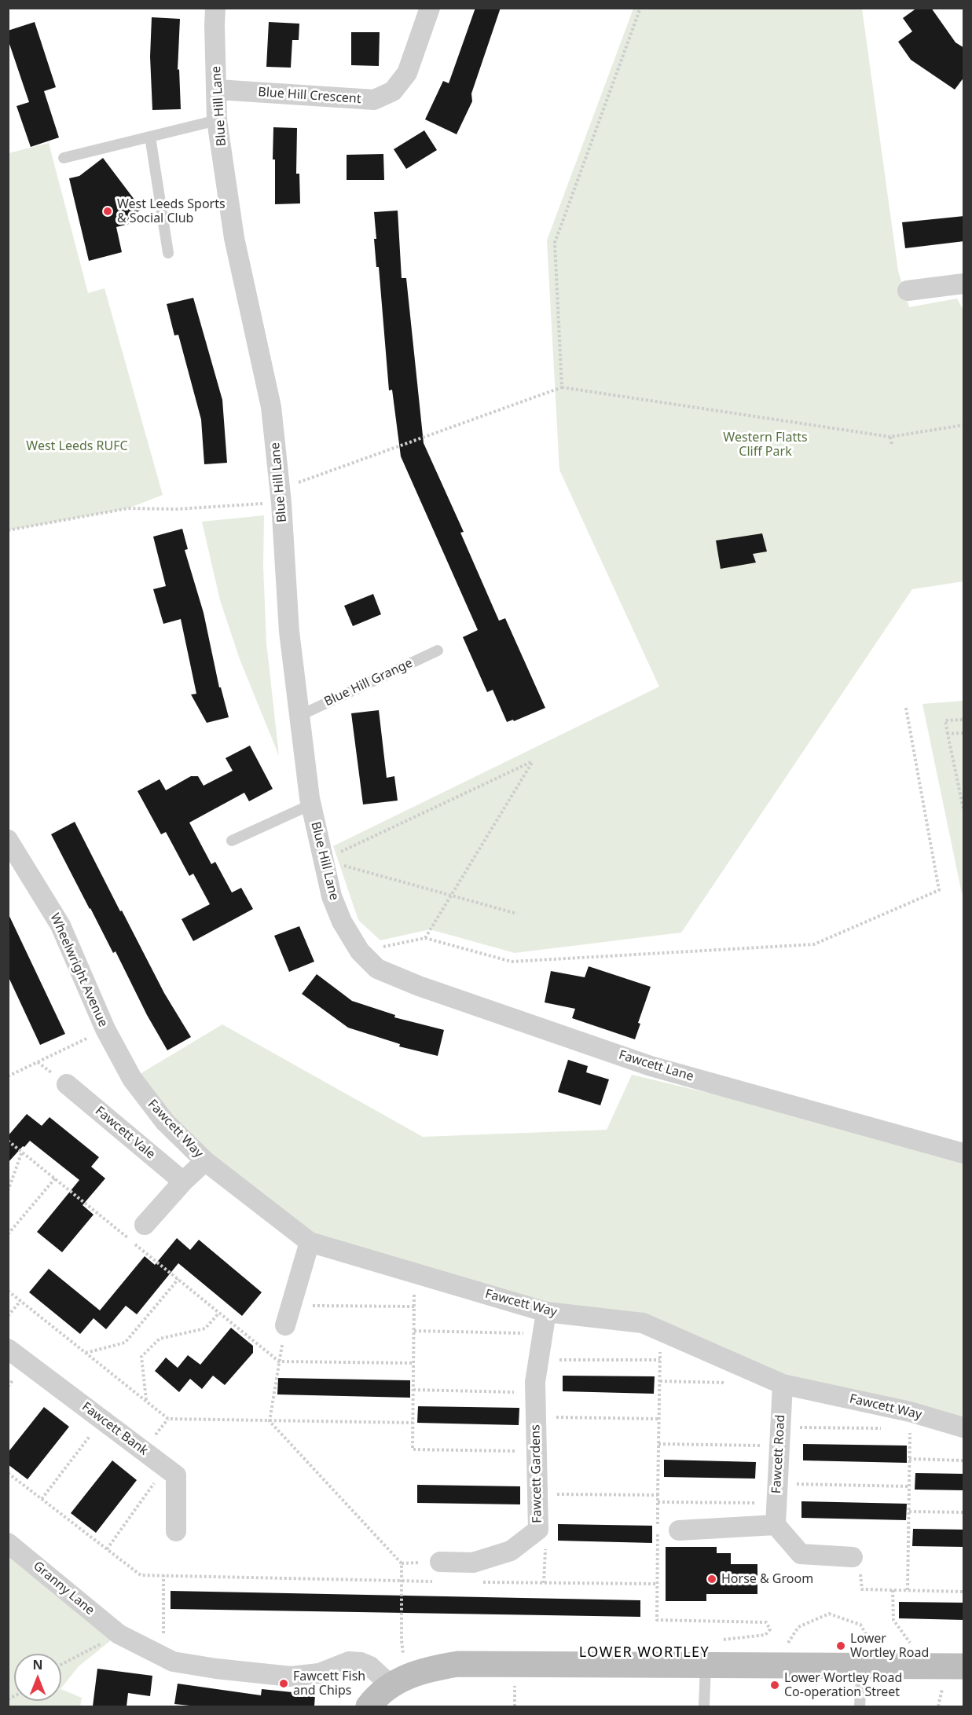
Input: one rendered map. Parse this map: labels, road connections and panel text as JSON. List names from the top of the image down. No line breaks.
{"streets":{"street":["Blue Hill Crescent","Blue Hill Lane","Wheelwright Avenue","Fawcett Lane","Fawcett Way","Fawcett Vale","Fawcett Bank","Fawcett Road","Fawcett Gardens","Granny Lane"],"lane":["Blue Hill Grange"]},"crossings":[["Blue Hill Crescent","Blue Hill Lane"],["Blue Hill Lane","Blue Hill Grange"],["Blue Hill Lane","Fawcett Lane"],["Wheelwright Avenue","Fawcett Way"],["Fawcett Way","Fawcett Road"],["Fawcett Way","Fawcett Gardens"]],"districts":["LOWER WORTLEY"],"parks":["Western Flatts Cliff Park","West Leeds RUFC"],"places":["West Leeds Sports & Social Club","Horse & Groom","Lower Wortley Road","Fawcett Fish and Chips","Lower Wortley Road Co-operation Street"],"north":"top"}
